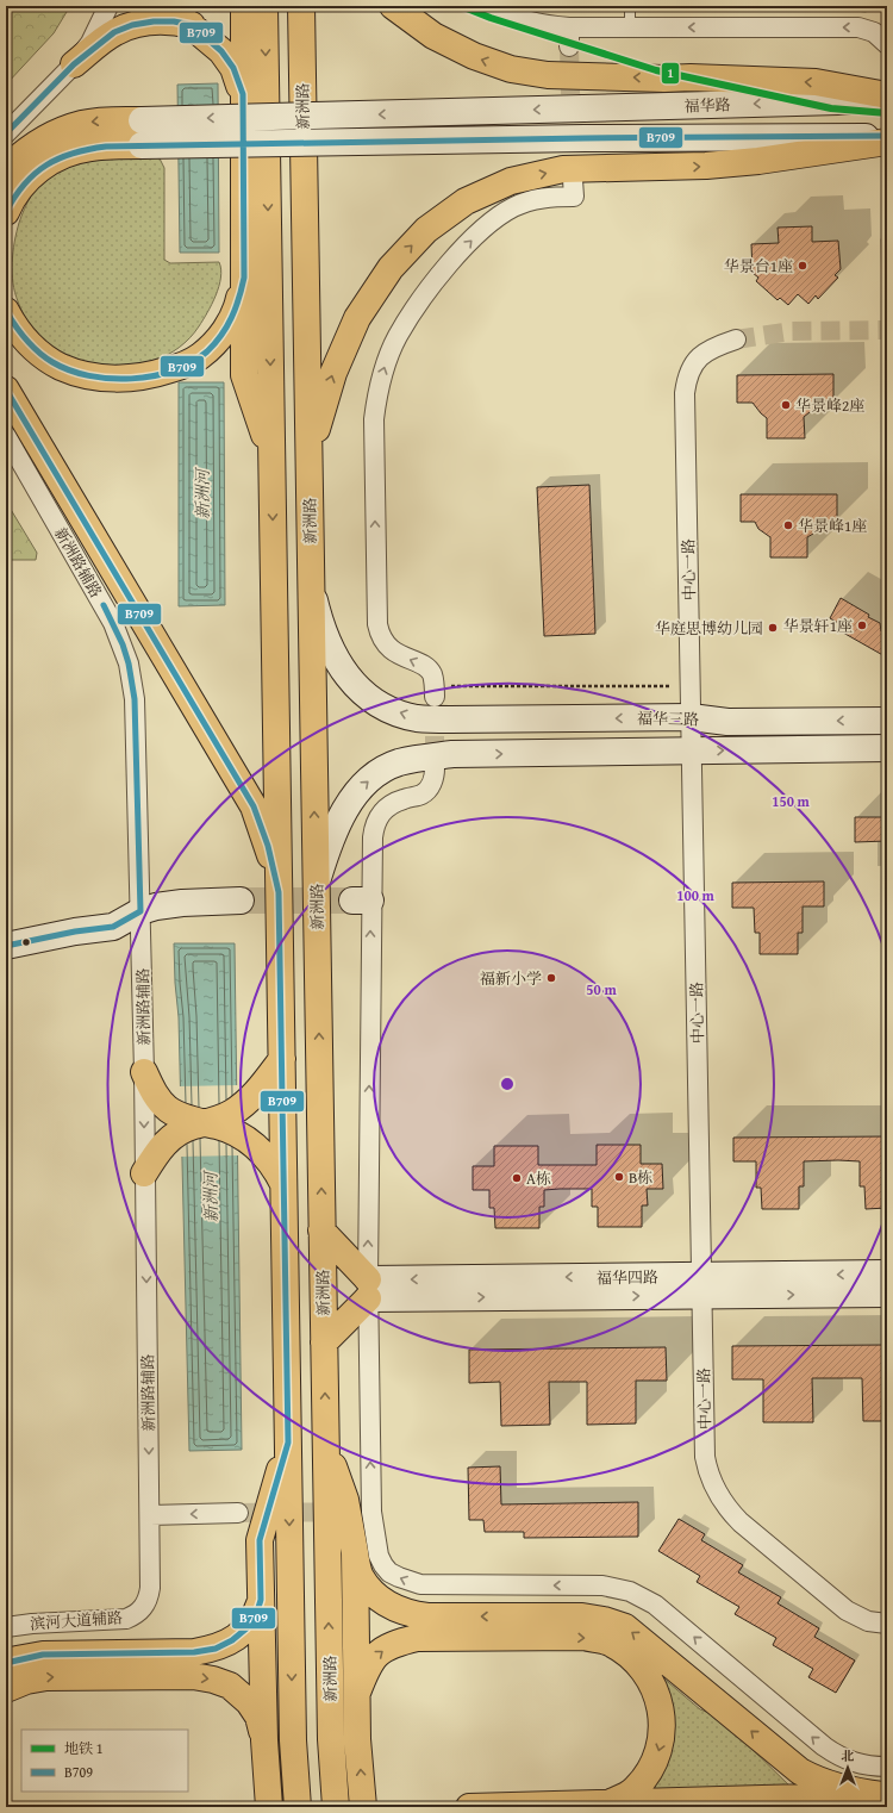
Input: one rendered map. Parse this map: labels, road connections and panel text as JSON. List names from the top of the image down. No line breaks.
{"streets":{"main road":["新洲路"],"street":["福华路","新洲路辅路","中心一路","福华三路","福华四路","滨河大道辅路"]},"crossings":[["新洲路","福华三路"],["新洲路辅路","滨河大道辅路"],["中心一路","福华三路"],["中心一路","福华四路"]],"one_way":["新洲路辅路"],"water":["新洲河"],"places":["华景台1座","华景峰2座","华景峰1座","华景轩1座","华庭思博幼儿园","福新小学","B栋","A栋"],"lines":["metro line 1","transit line B709"],"legend":["地铁 1","B709"],"north":"top","rings":["150 m","100 m","50 m"]}
